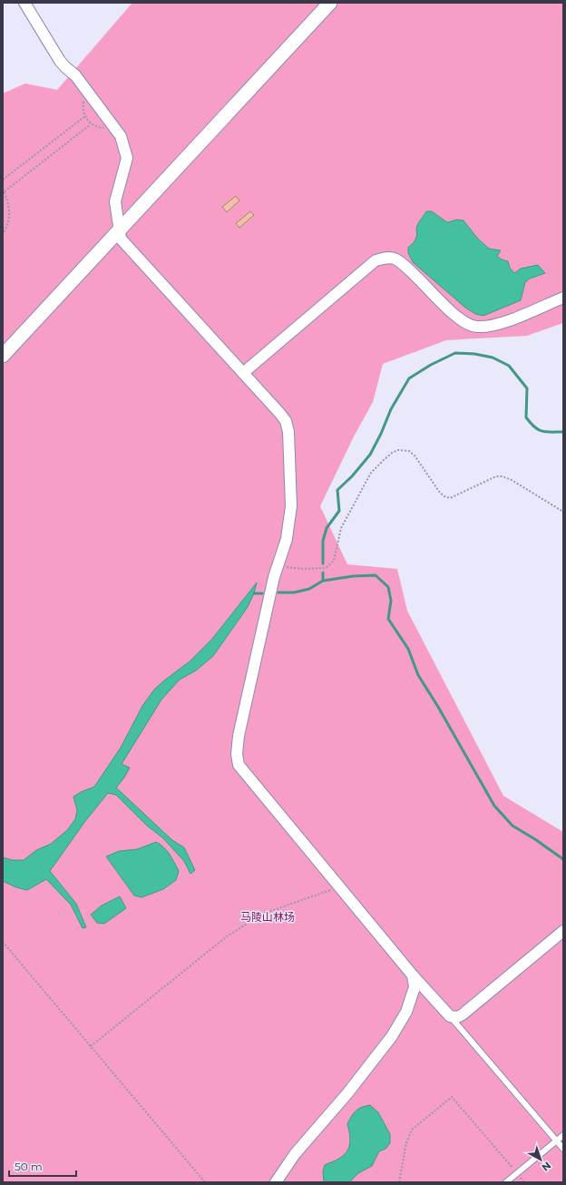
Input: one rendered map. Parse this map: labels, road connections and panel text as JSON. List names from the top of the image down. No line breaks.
{"parks":["马陵山林场"],"scale_bar":"50 m","north":"bottom right"}
